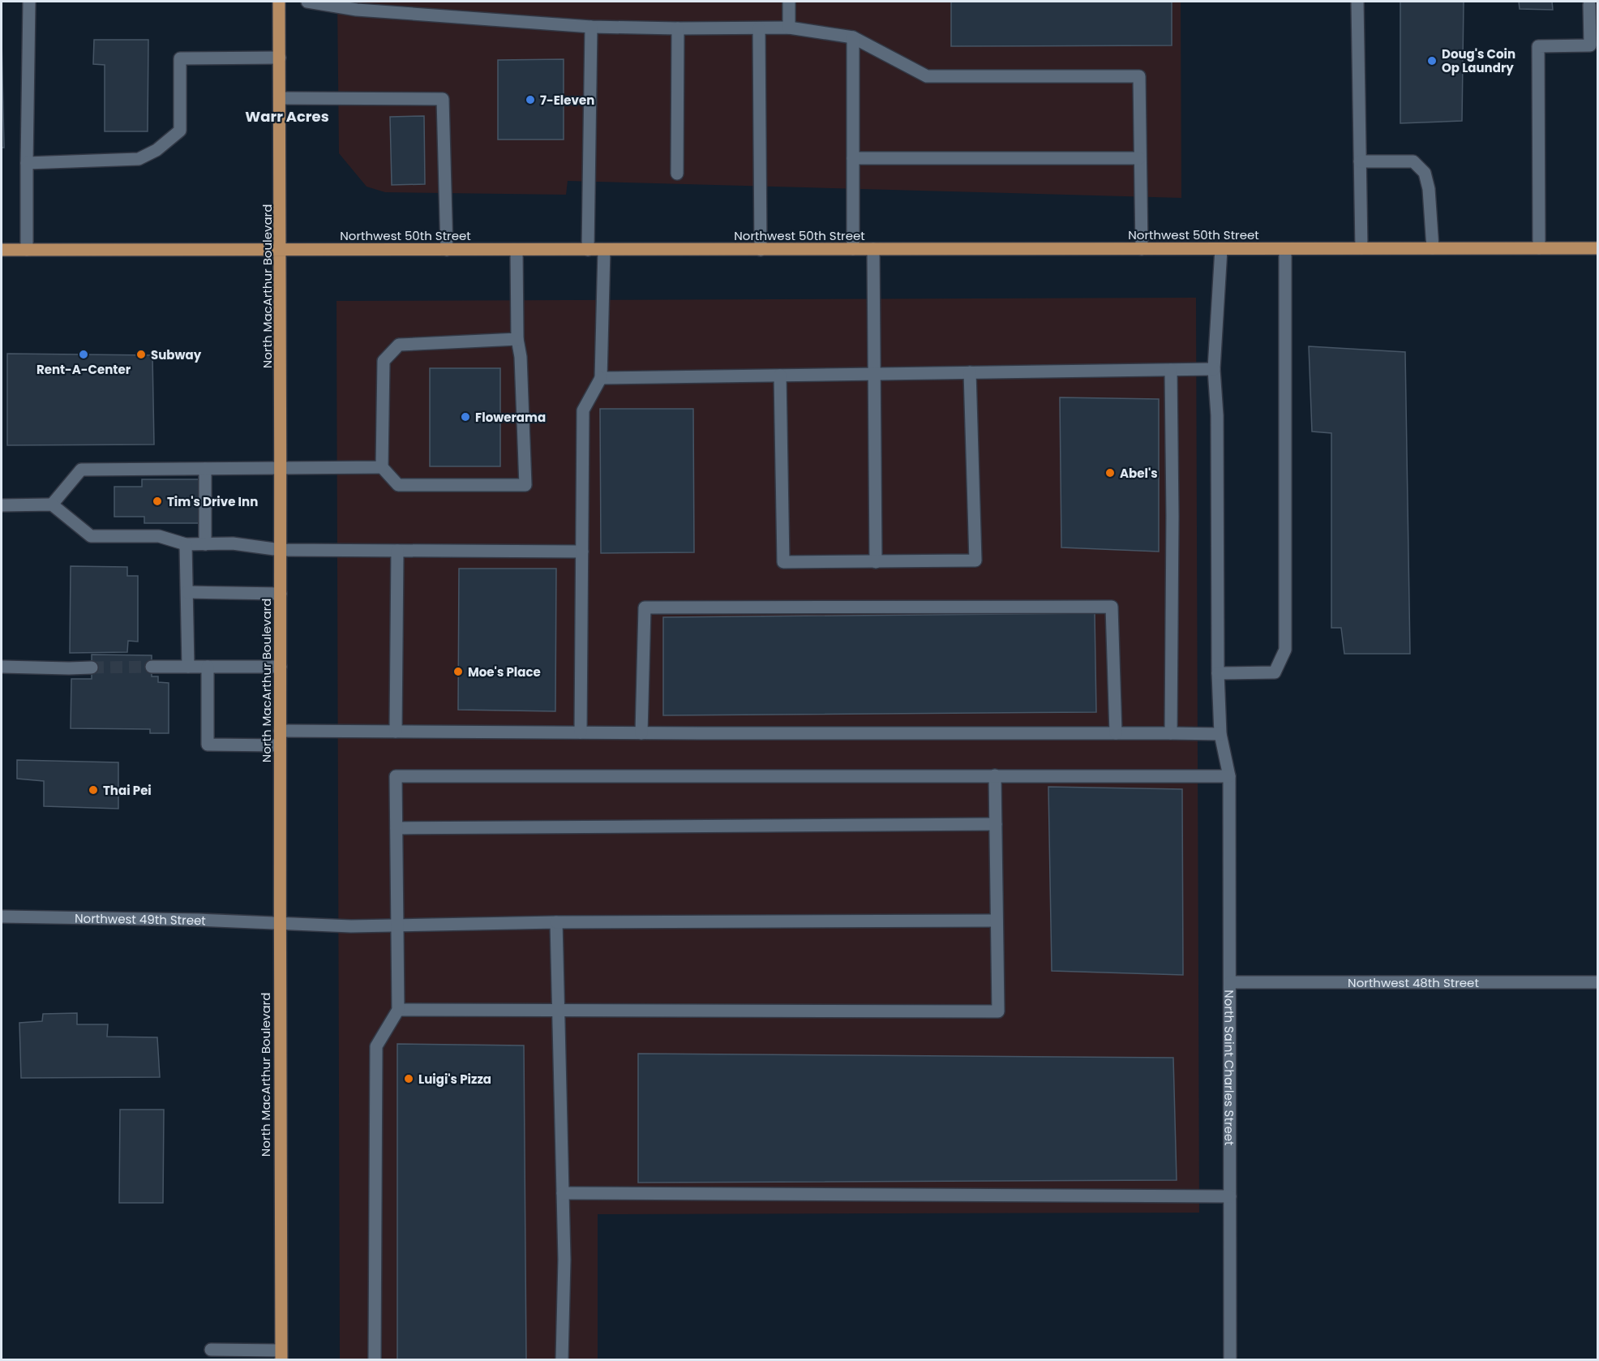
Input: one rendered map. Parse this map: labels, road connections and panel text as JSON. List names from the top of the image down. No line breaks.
{"streets":{"main road":["Northwest 50th Street","North MacArthur Boulevard"],"street":["Northwest 49th Street","Northwest 48th Street","North Saint Charles Street"]},"crossings":[["Northwest 50th Street","North MacArthur Boulevard"],["Northwest 50th Street","North Saint Charles Street"],["North MacArthur Boulevard","Northwest 49th Street"],["Northwest 48th Street","North Saint Charles Street"]],"districts":["Warr Acres"],"places":["Doug's Coin Op Laundry","7-Eleven","Rent-A-Center","Subway","Flowerama","Abel's","Tim's Drive Inn","Moe's Place","Thai Pei","Luigi's Pizza"]}
